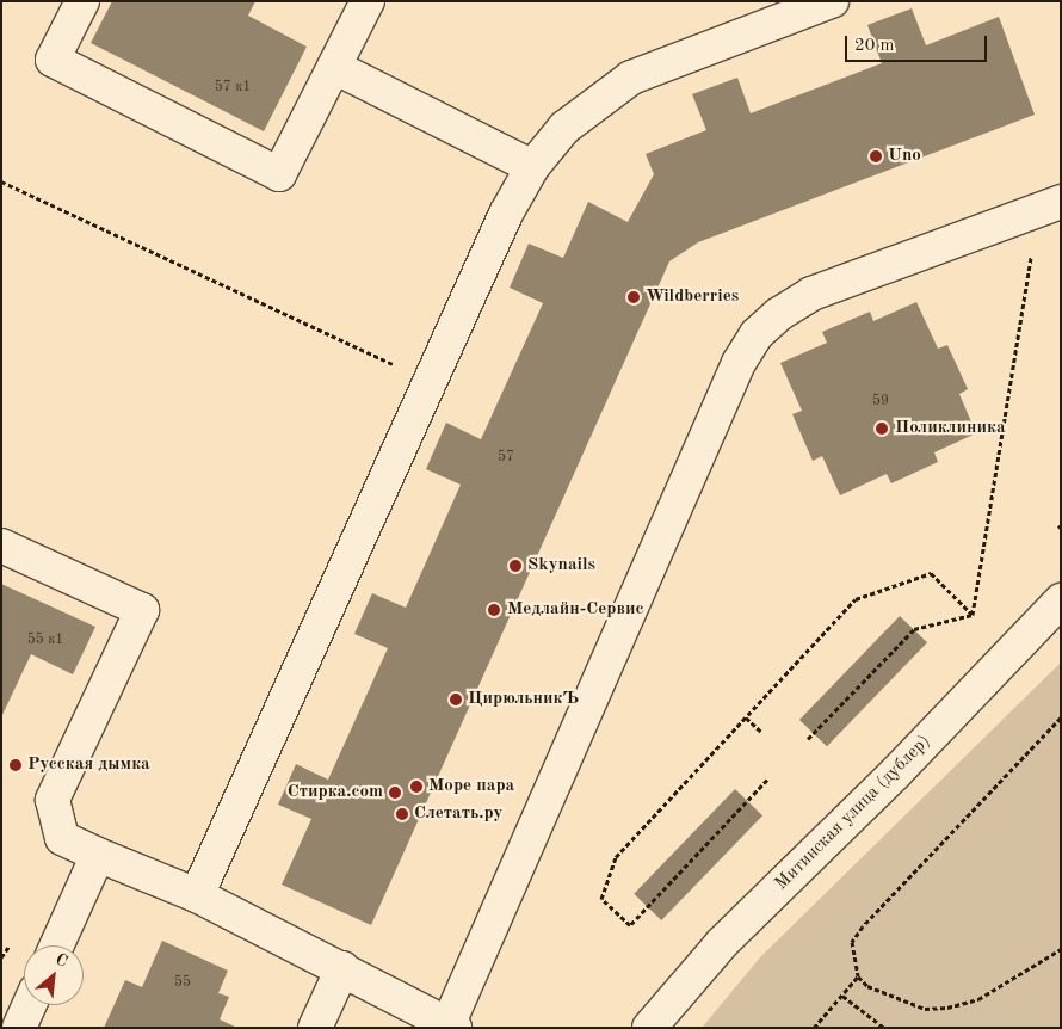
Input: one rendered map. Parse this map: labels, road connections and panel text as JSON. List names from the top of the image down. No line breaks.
{"streets":{"street":["Митинская улица (дублер)"]},"places":["Uno","Wildberries","Поликлиника","Skynails","Медлайн-Сервис","ЦирюльникЪ","Русская дымка","Море пара","Стирка.com","Слетать.ру"],"house_numbers":["57 к1","59","57","55 к1","55"],"scale_bar":"20 m","north":"top right"}
